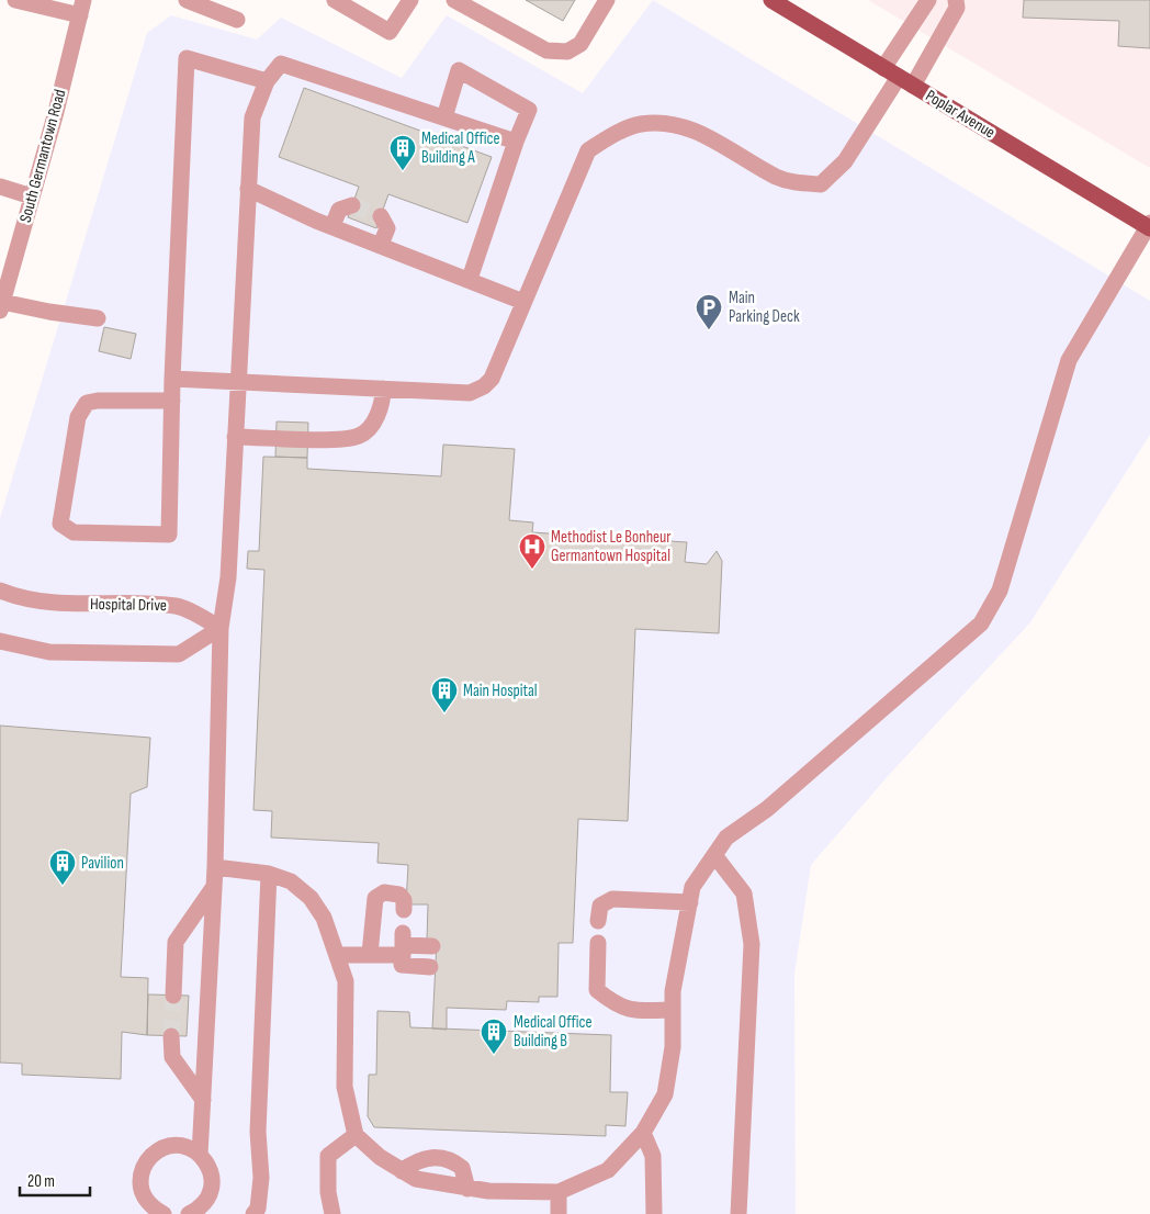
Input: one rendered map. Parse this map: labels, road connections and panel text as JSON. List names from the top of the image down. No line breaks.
{"streets":{"main road":["Poplar Avenue"],"street":["South Germantown Road","Hospital Drive"]},"places":{"building":["Medical Office Building A","Main Hospital","Pavilion","Medical Office Building B"],"parking":["Main Parking Deck"],"hospital":["Methodist Le Bonheur Germantown Hospital"]},"scale_bar":"20 m"}
